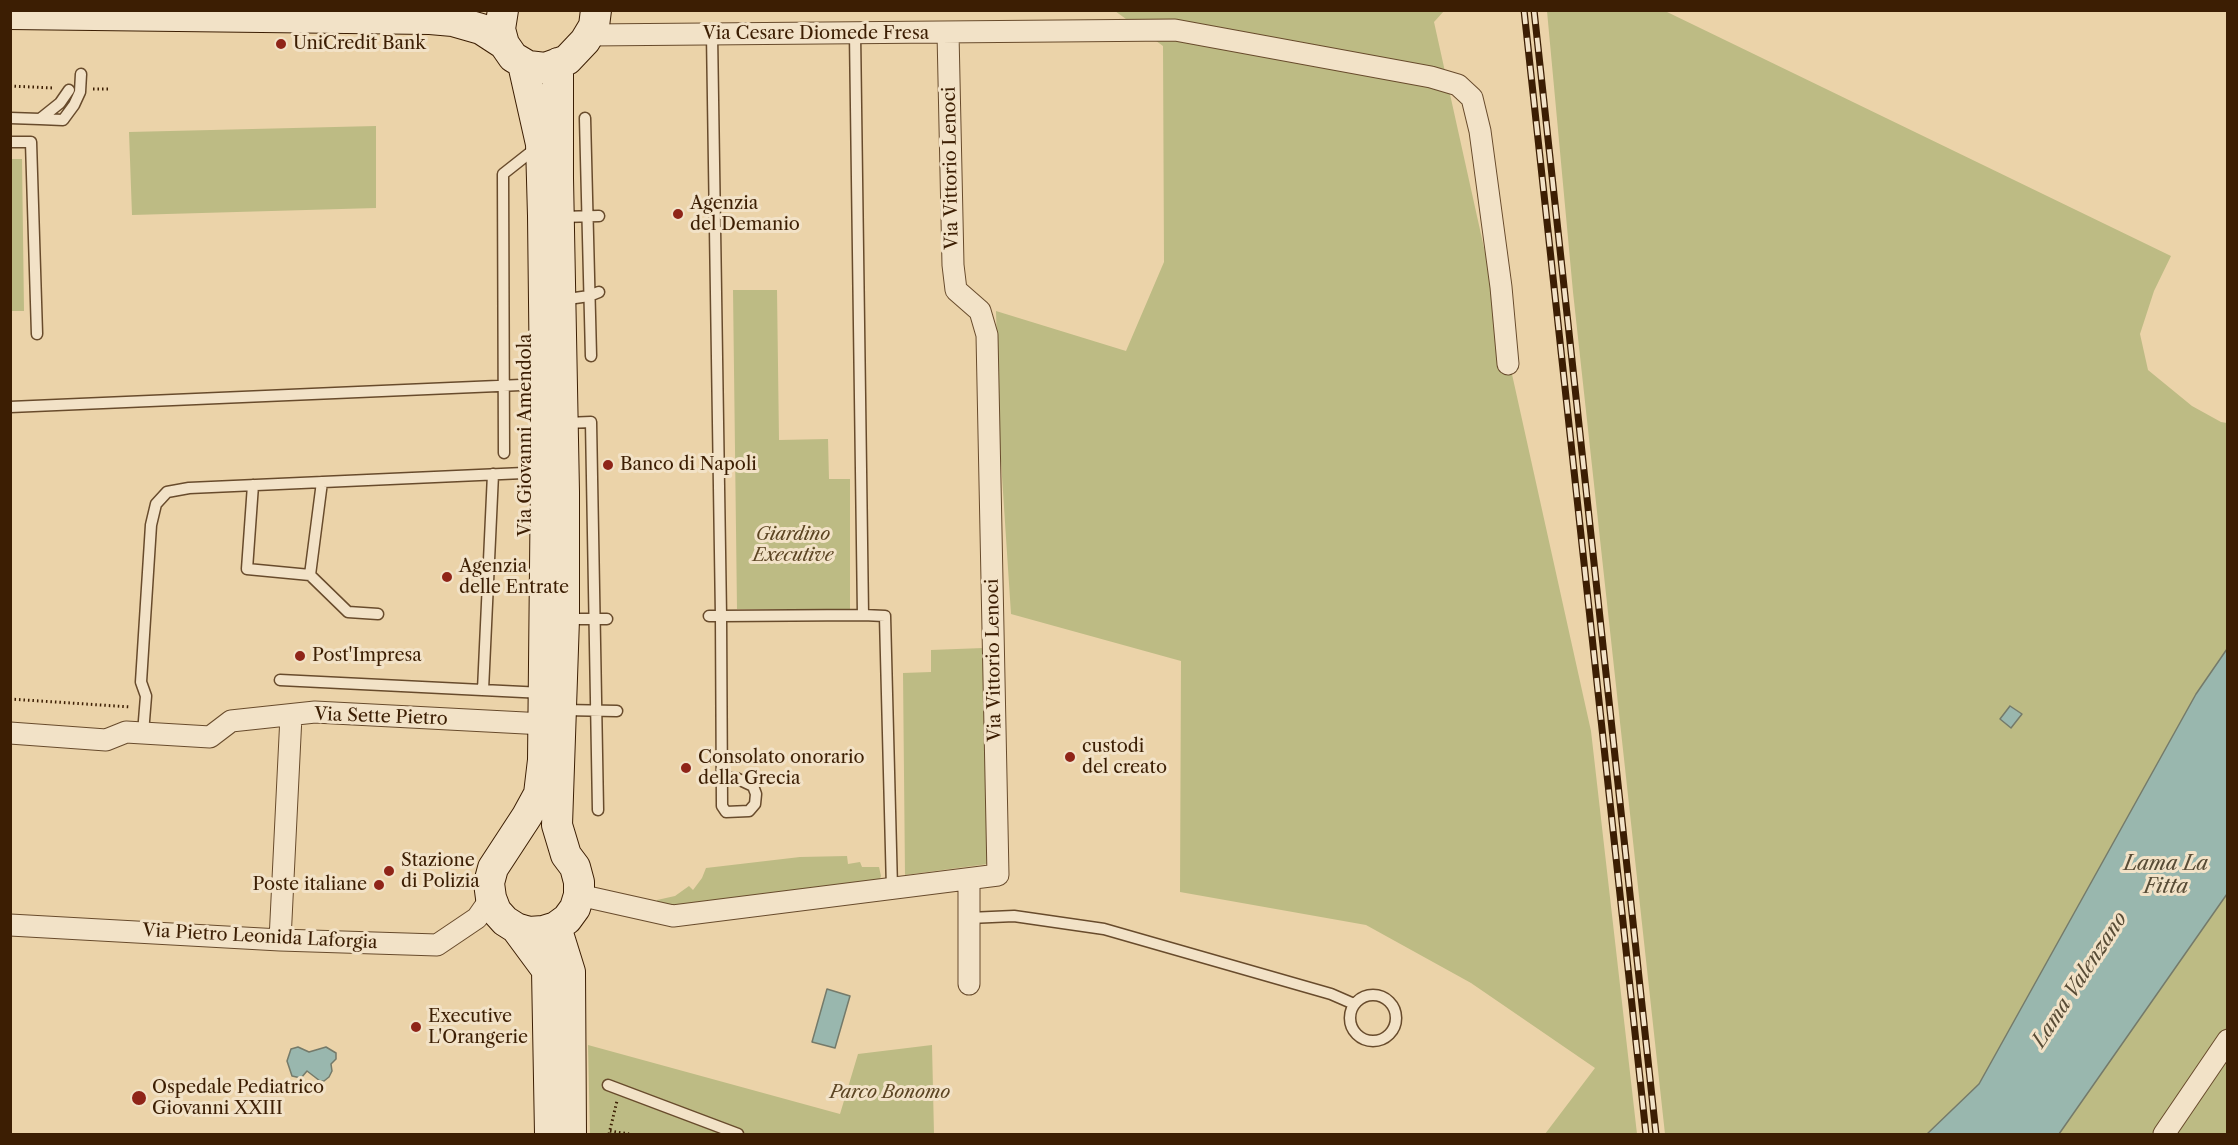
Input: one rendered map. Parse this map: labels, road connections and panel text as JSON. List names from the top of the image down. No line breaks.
{"streets":{"main road":["Via Giovanni Amendola"],"street":["Via Cesare Diomede Fresa","Via Vittorio Lenoci","Via Sette Pietro","Via Pietro Leonida Laforgia"]},"crossings":[["Via Cesare Diomede Fresa","Via Vittorio Lenoci"],["Via Vittorio Lenoci","Via Giovanni Amendola"],["Via Vittorio Lenoci","Via Pietro Leonida Laforgia"],["Via Giovanni Amendola","Via Sette Pietro"],["Via Giovanni Amendola","Via Pietro Leonida Laforgia"]],"water":["Lama La Fitta","Lama Valenzano"],"parks":["Giardino Executive","Parco Bonomo"],"places":["UniCredit Bank","Agenzia del Demanio","Banco di Napoli","Agenzia delle Entrate","Post'Impresa","custodi del creato","Consolato onorario della Grecia","Stazione di Polizia","Poste italiane","Executive L'Orangerie","Ospedale Pediatrico Giovanni XXIII"]}
